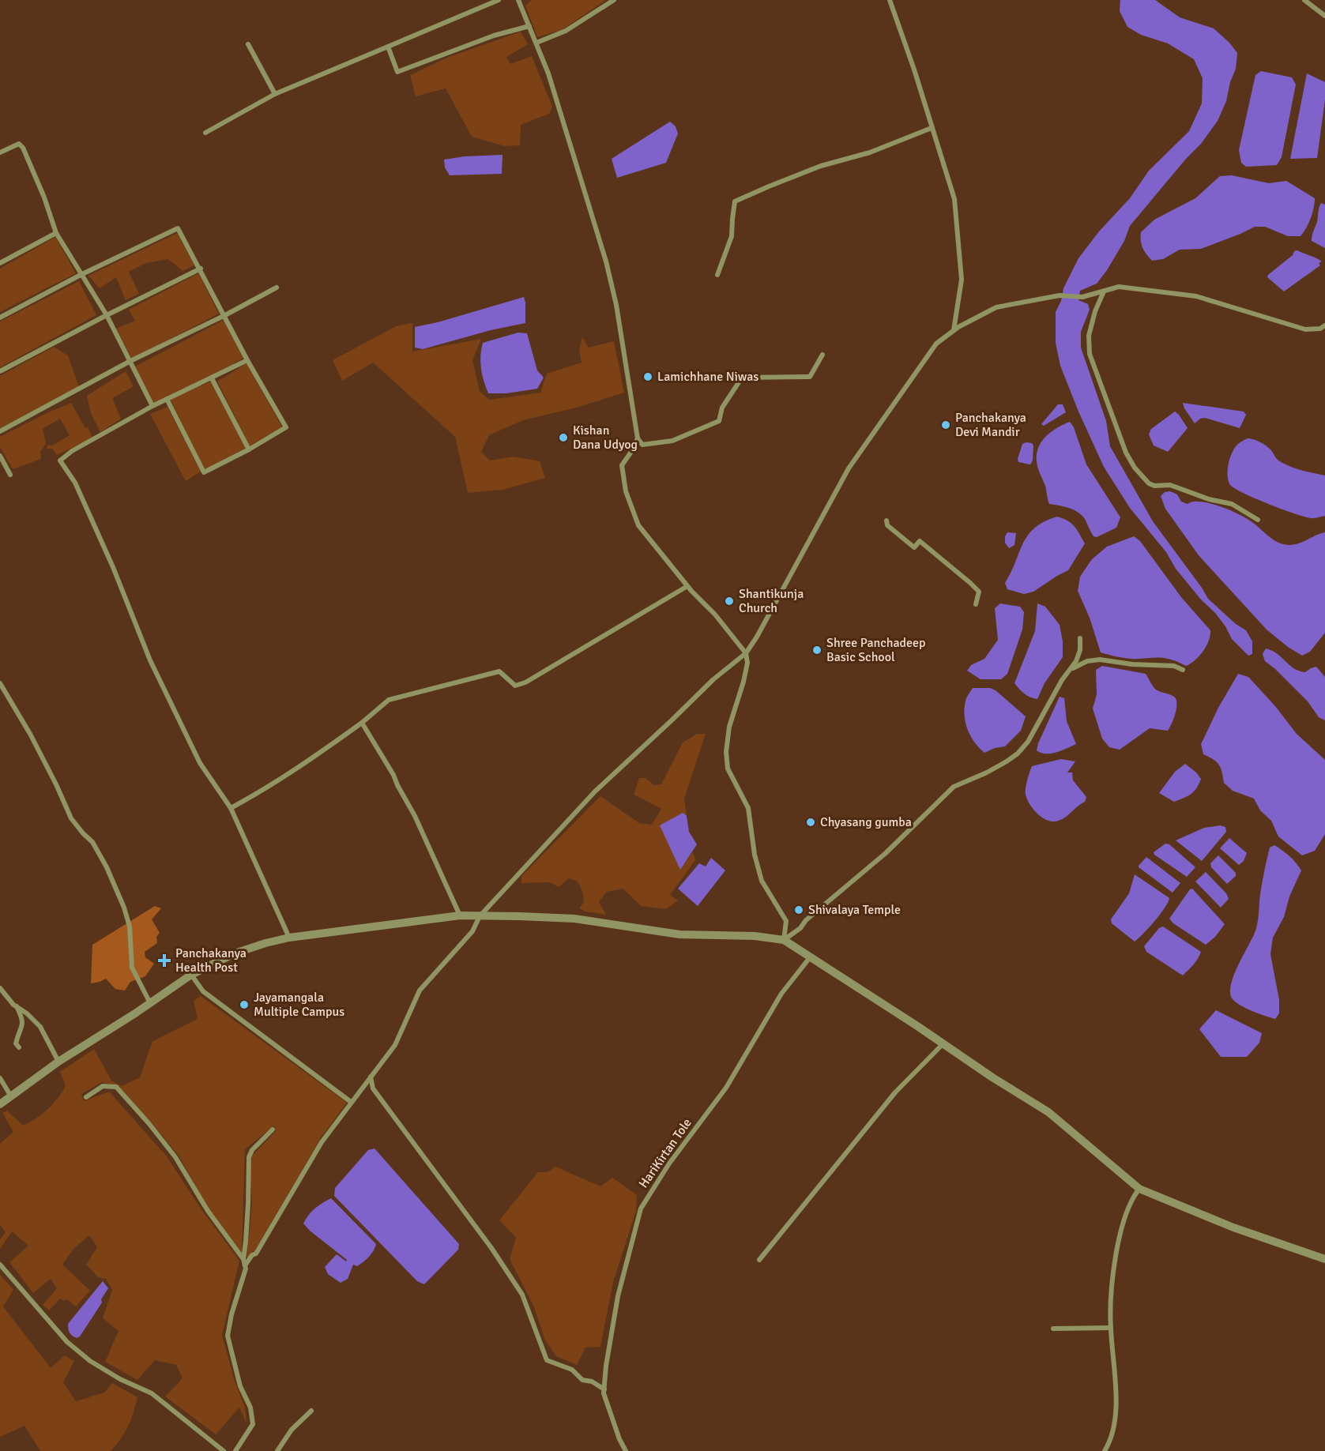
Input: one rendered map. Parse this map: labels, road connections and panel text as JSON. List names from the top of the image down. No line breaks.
{"streets":{"street":["HariKirtan Tole"]},"places":{"other":["Lamichhane Niwas","Panchakanya Devi Mandir","Kishan Dana Udyog","Shantikunja Church","Shree Panchadeep Basic School","Chyasang gumba","Shivalaya Temple","Jayamangala Multiple Campus"],"health":["Panchakanya Health Post"]}}
